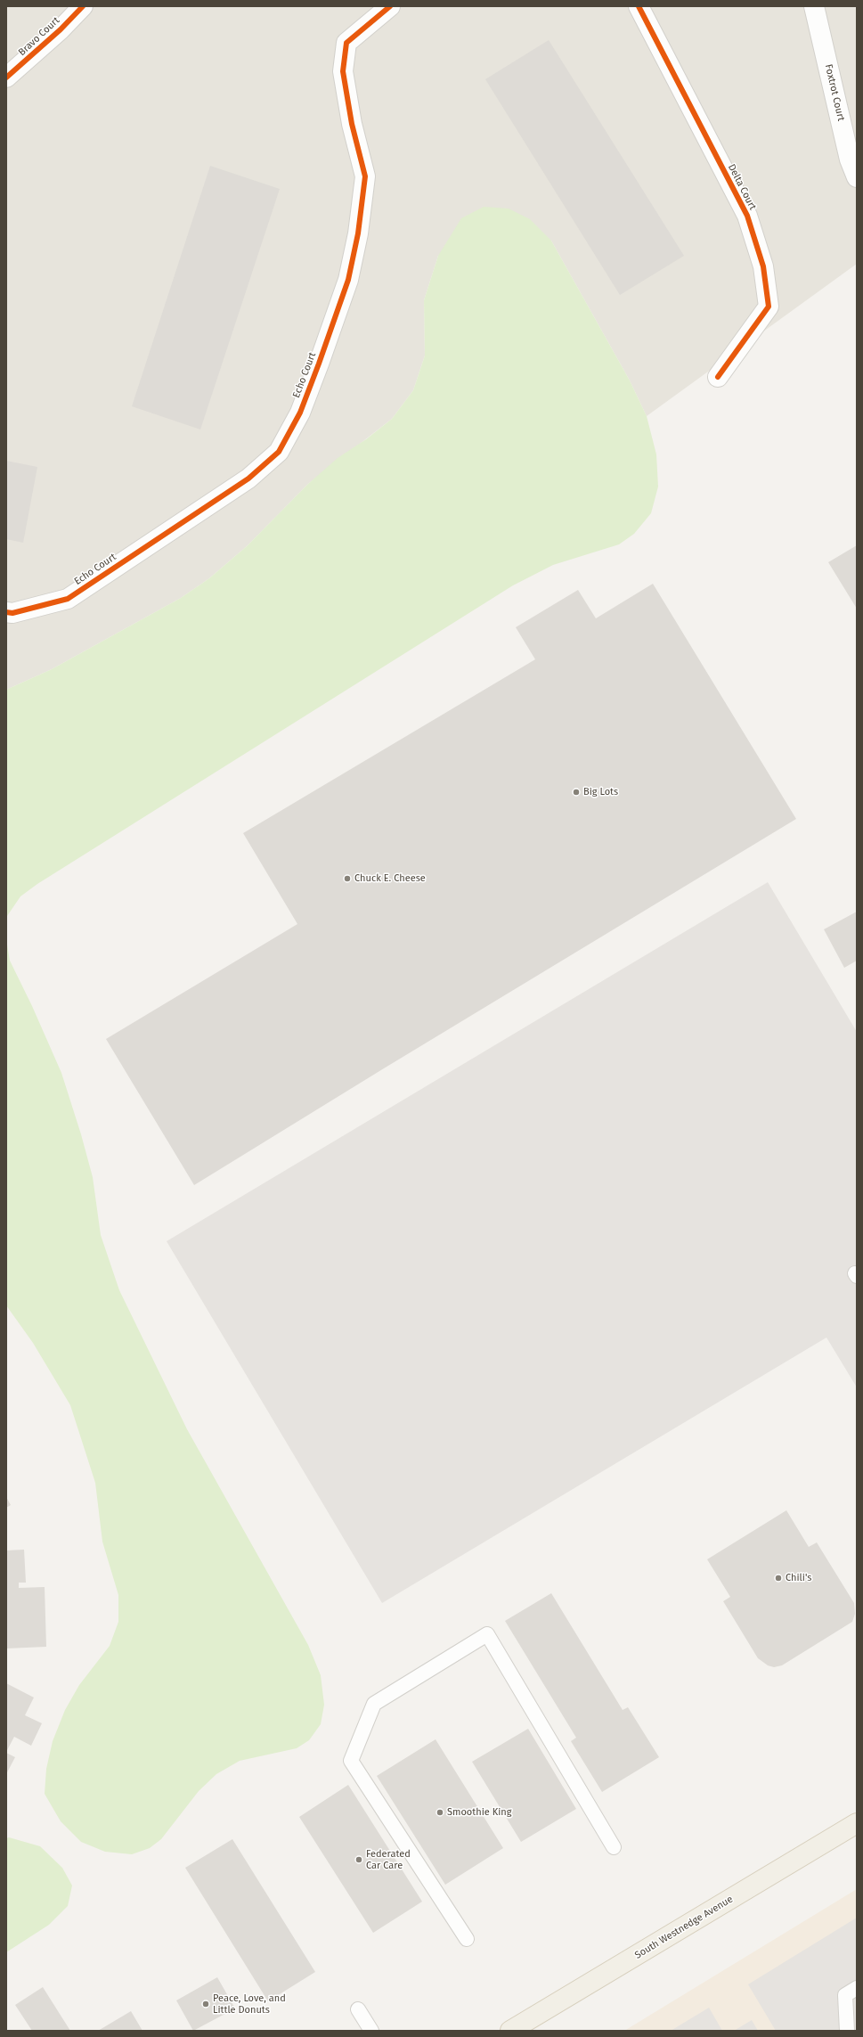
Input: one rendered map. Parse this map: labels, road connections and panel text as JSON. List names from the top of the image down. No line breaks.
{"streets":{"main road":["South Westnedge Avenue"],"street":["Bravo Court","Foxtrot Court","Delta Court","Echo Court"]},"places":["Big Lots","Chuck E. Cheese","Chili's","Smoothie King","Federated Car Care","Peace, Love, and Little Donuts"]}
